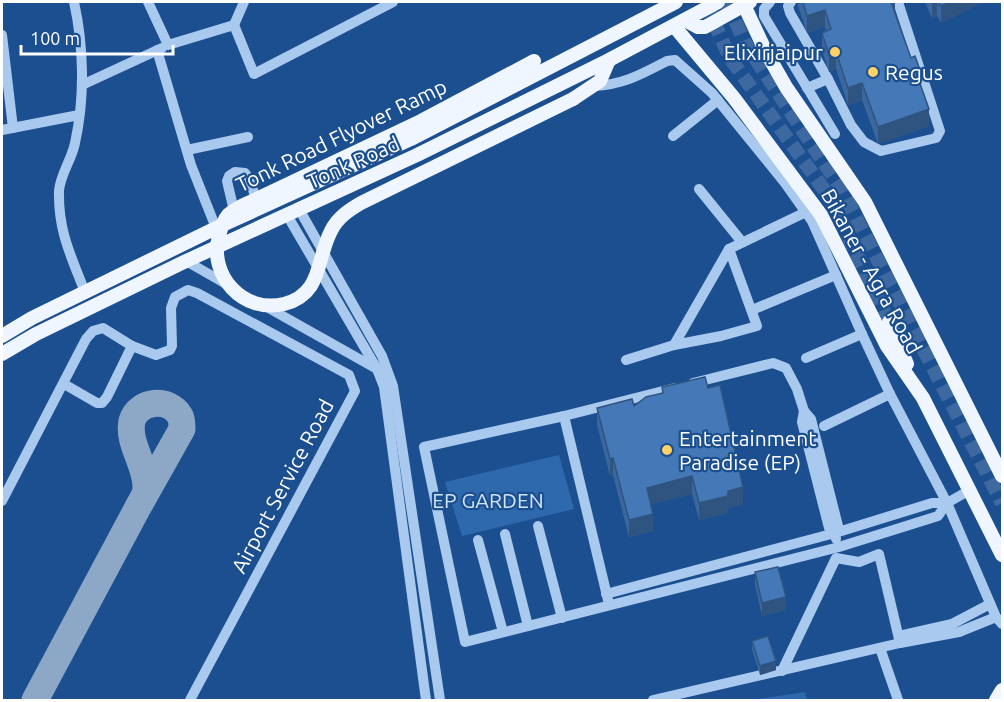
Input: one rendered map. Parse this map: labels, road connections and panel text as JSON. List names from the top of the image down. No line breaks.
{"streets":{"main road":["Tonk Road Flyover Ramp","Tonk Road","Bikaner - Agra Road"],"street":["Airport Service Road"]},"crossings":[["Tonk Road Flyover Ramp","Tonk Road"],["Tonk Road","Bikaner - Agra Road"]],"parks":["EP GARDEN"],"places":["Elixirjaipur","Regus","Entertainment Paradise (EP)"],"scale_bar":"100 m"}
